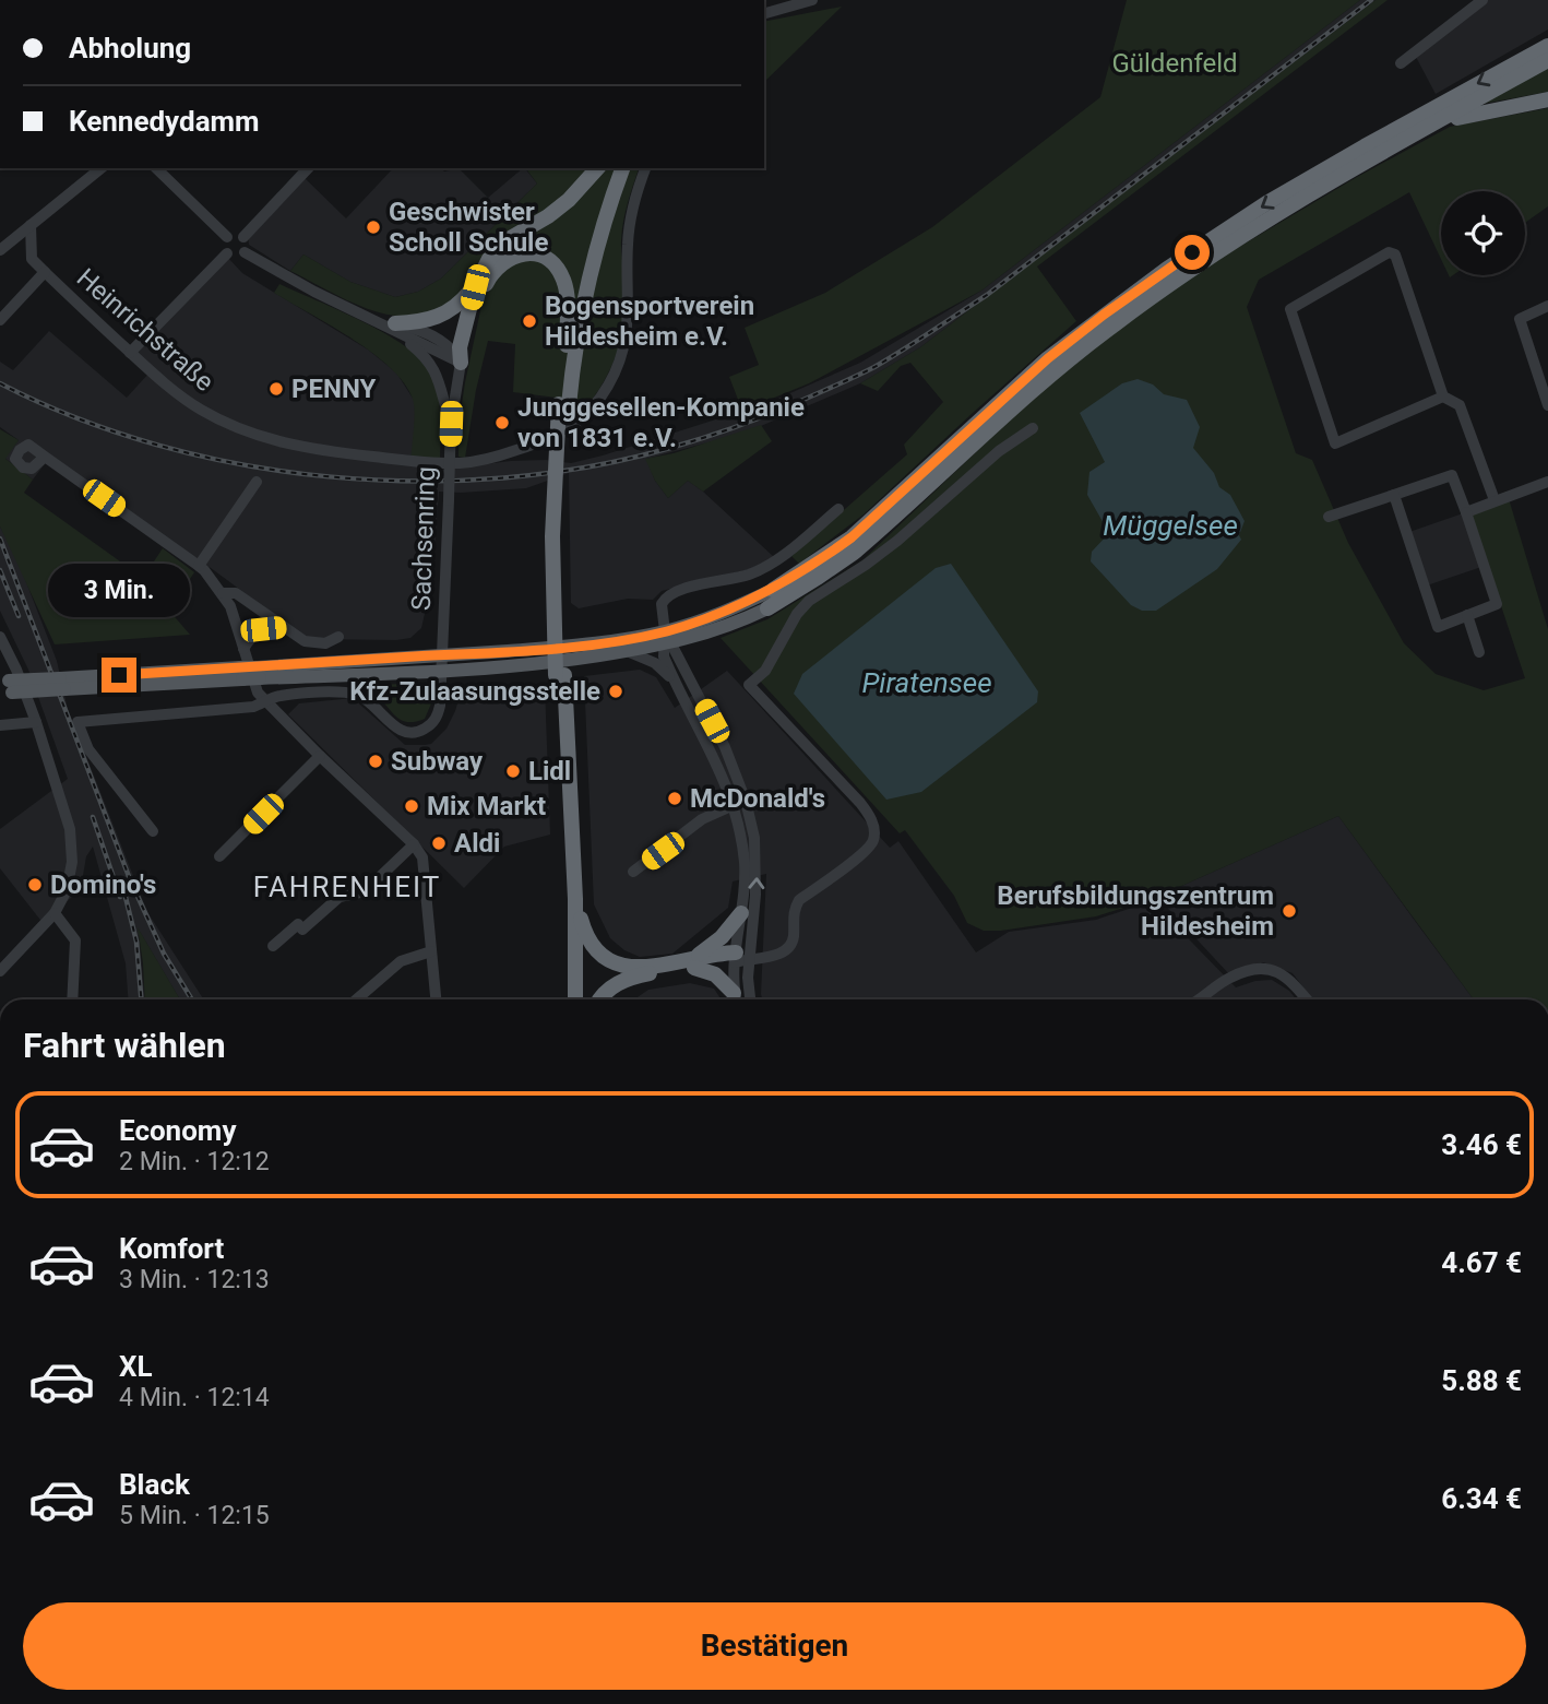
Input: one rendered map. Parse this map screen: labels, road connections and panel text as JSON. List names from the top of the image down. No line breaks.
{"streets":{"street":["Heinrichstraße","Sachsenring"]},"districts":["FAHRENHEIT"],"water":["Müggelsee","Piratensee"],"parks":["Güldenfeld"],"places":["Geschwister Scholl Schule","Bogensportverein Hildesheim e.V.","PENNY","Junggesellen-Kompanie von 1831 e.V.","Kfz-Zulaasungsstelle","Subway","Lidl","McDonald's","Mix Markt","Aldi","Domino's","Berufsbildungszentrum Hildesheim"],"page":{"banner":["Abholung","Kennedydamm"],"bubble":"3 Min.","heading":"Fahrt wählen","list":[{"name":"Economy","note":"2 Min. · 12:12","value":"3.46 €"},{"name":"Komfort","note":"3 Min. · 12:13","value":"4.67 €"},{"name":"XL","note":"4 Min. · 12:14","value":"5.88 €"},{"name":"Black","note":"5 Min. · 12:15","value":"6.34 €"}],"buttons":"Bestätigen"}}
